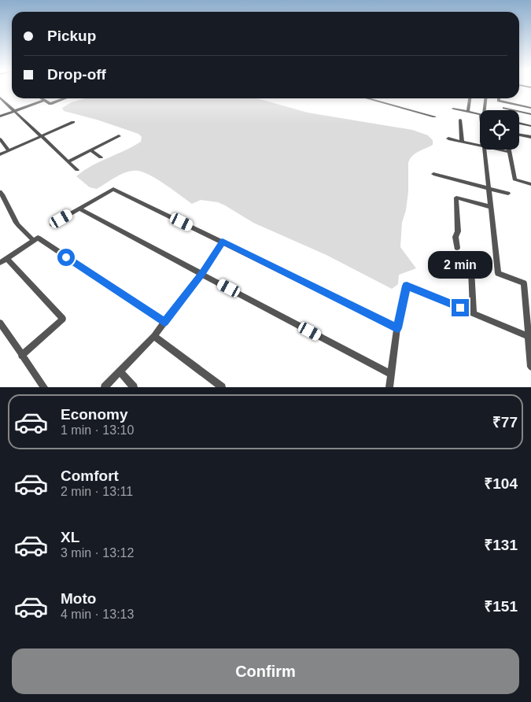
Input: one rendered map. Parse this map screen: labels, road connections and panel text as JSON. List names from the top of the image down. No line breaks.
{"page":{"banner":["Pickup","Drop-off"],"bubble":"2 min","list":[{"name":"Economy","note":"1 min · 13:10","value":"₹77"},{"name":"Comfort","note":"2 min · 13:11","value":"₹104"},{"name":"XL","note":"3 min · 13:12","value":"₹131"},{"name":"Moto","note":"4 min · 13:13","value":"₹151"}],"buttons":"Confirm"}}
